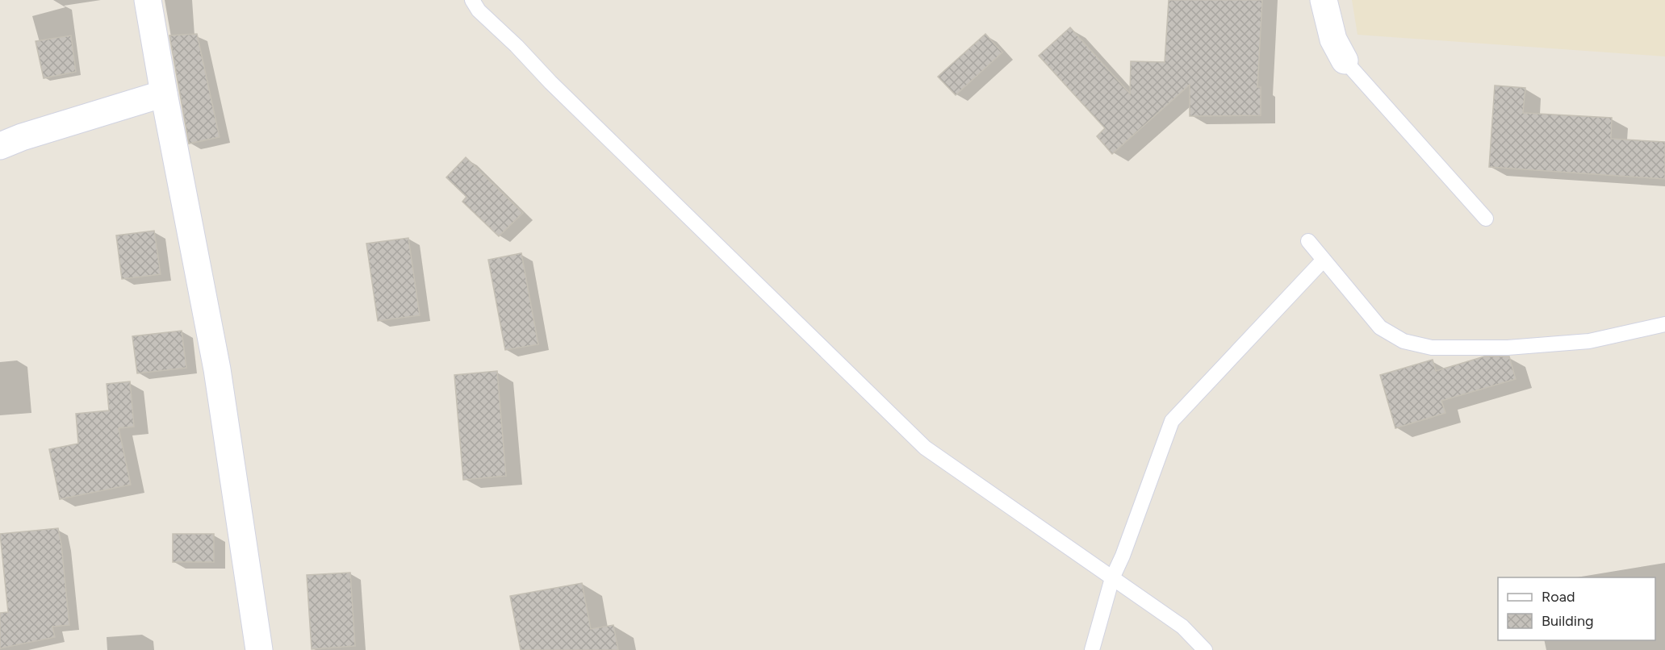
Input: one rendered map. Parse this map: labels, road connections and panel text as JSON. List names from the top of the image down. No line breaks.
{"legend":["Road","Building"]}
